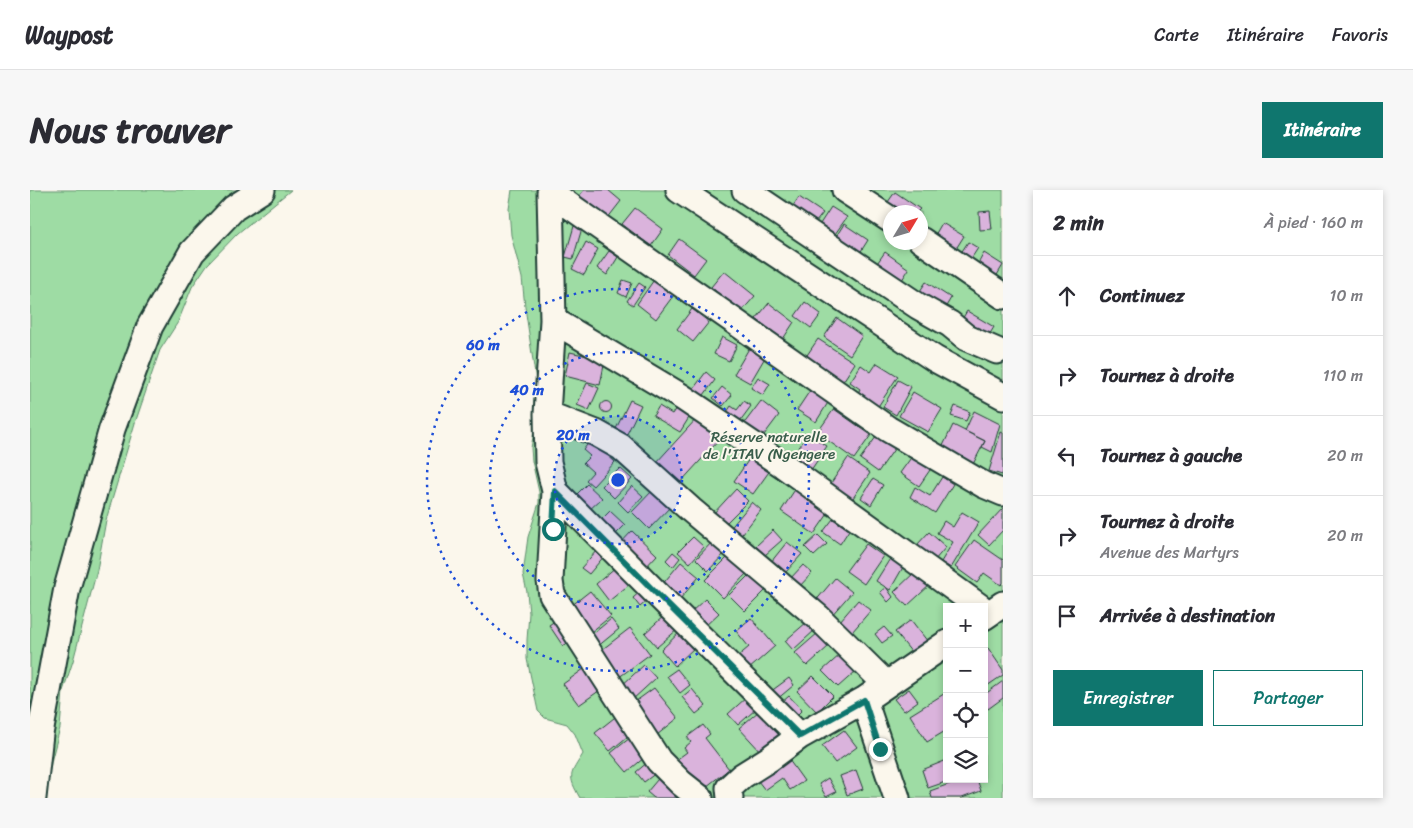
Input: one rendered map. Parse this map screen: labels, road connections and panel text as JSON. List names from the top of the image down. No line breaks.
{"parks":["Réserve naturelle de l'ITAV (Ngengere"],"north":"top right","page":{"header":"Waypost","nav":["Carte","Itinéraire","Favoris"],"title":"Nous trouver","buttons":["Itinéraire",["Enregistrer","Partager"]],"heading":["2 min","À pied · 160 m"],"list":[["Continuez","10 m"],["Tournez à droite","110 m"],["Tournez à gauche","20 m"],["Tournez à droite","Avenue des Martyrs","20 m"],"Arrivée à destination"],"map_buttons":["+","−"]},"rings":["60 m","40 m","20 m"]}
